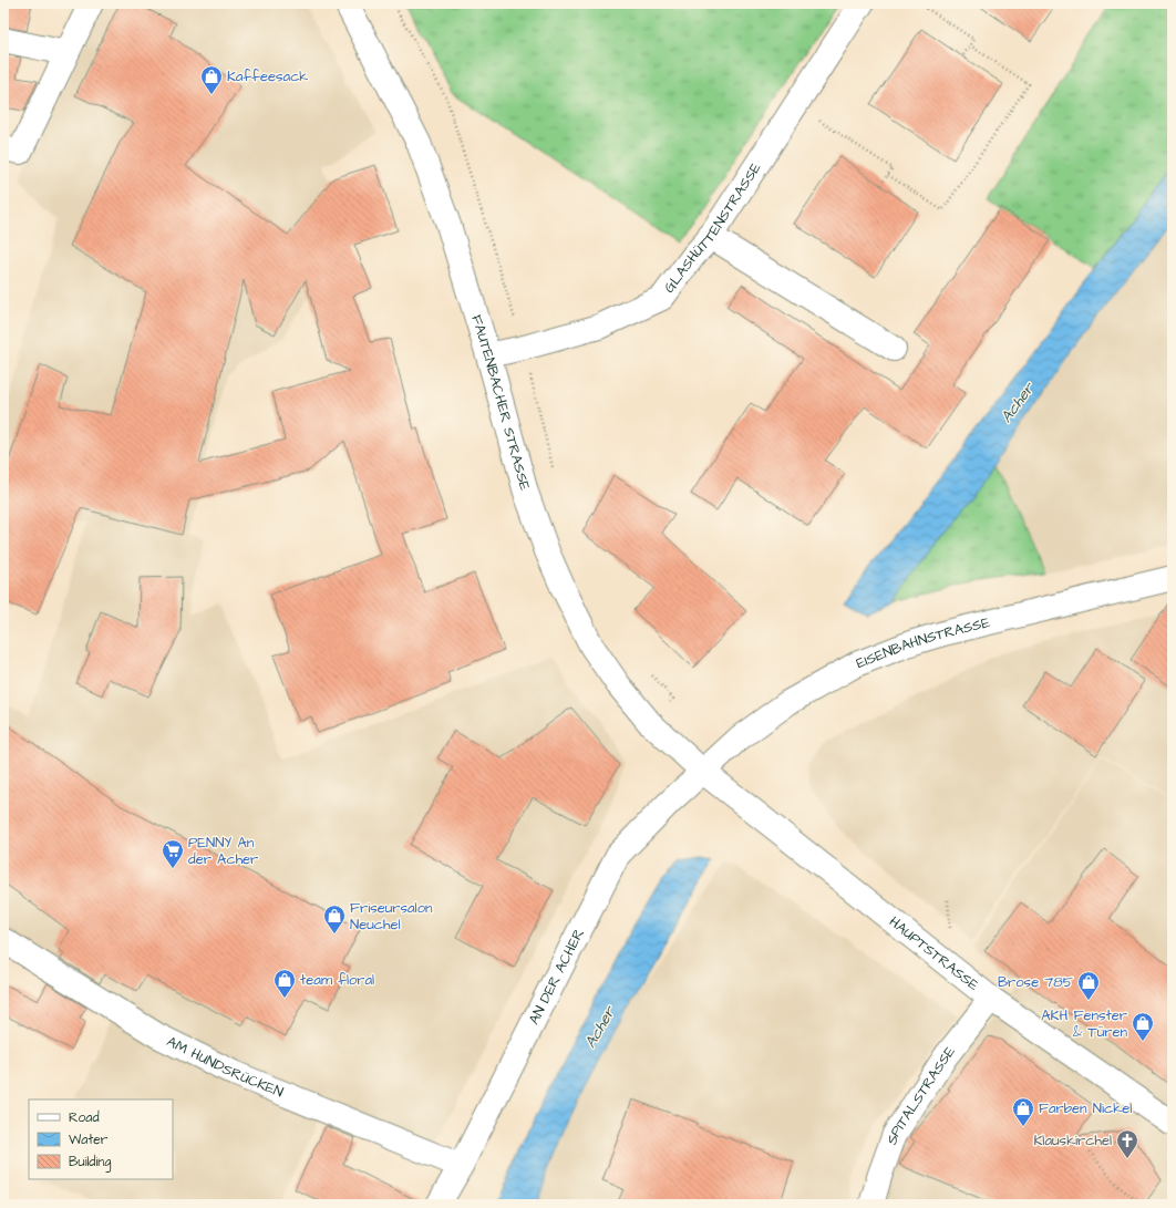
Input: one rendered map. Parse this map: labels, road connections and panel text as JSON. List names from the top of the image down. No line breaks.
{"streets":{"street":["GLASHÜTTENSTRASSE","FAUTENBACHER STRASSE","EISENBAHNSTRASSE","HAUPTSTRASSE","AN DER ACHER","AM HUNDSRÜCKEN","SPITALSTRASSE"]},"crossings":[["GLASHÜTTENSTRASSE","FAUTENBACHER STRASSE"],["FAUTENBACHER STRASSE","EISENBAHNSTRASSE"],["FAUTENBACHER STRASSE","HAUPTSTRASSE"],["FAUTENBACHER STRASSE","AN DER ACHER"],["EISENBAHNSTRASSE","HAUPTSTRASSE"],["EISENBAHNSTRASSE","AN DER ACHER"],["HAUPTSTRASSE","AN DER ACHER"],["HAUPTSTRASSE","SPITALSTRASSE"],["AN DER ACHER","AM HUNDSRÜCKEN"]],"water":["Acher"],"places":{"shop":["Kaffeesack","Friseursalon Neuchel","team floral","Brose 785","AKH Fenster & Türen","Farben Nickel"],"supermarket":["PENNY An der Acher"],"church":["Klauskirchel"]},"legend":["Road","Water","Building"]}
